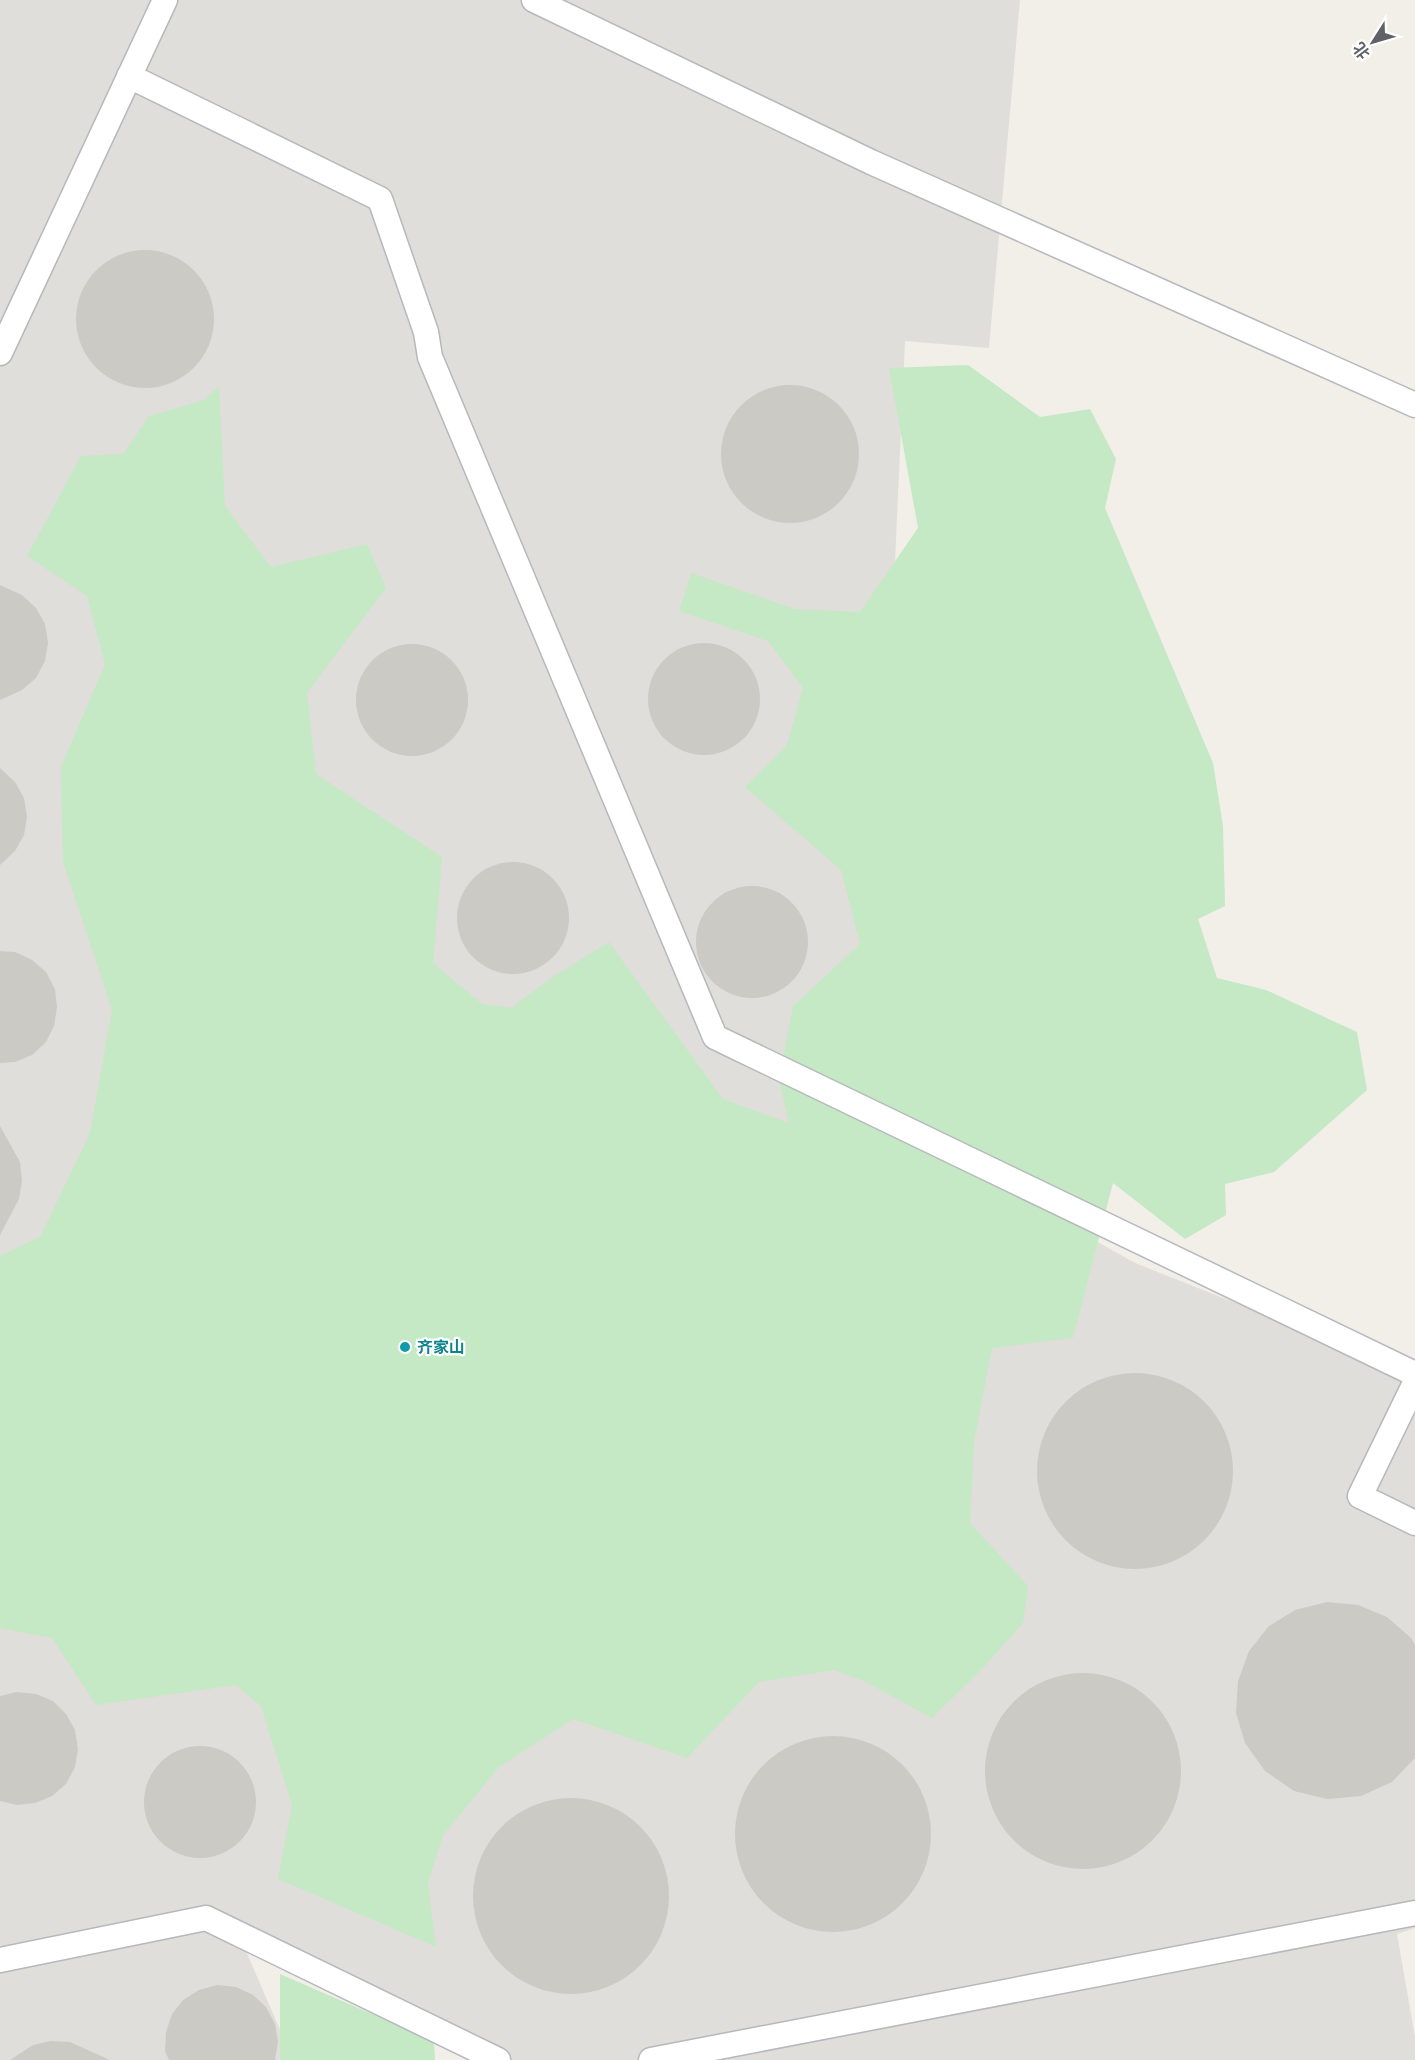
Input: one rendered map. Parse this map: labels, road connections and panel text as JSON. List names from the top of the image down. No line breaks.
{"places":["齐家山"],"north":"bottom left"}
